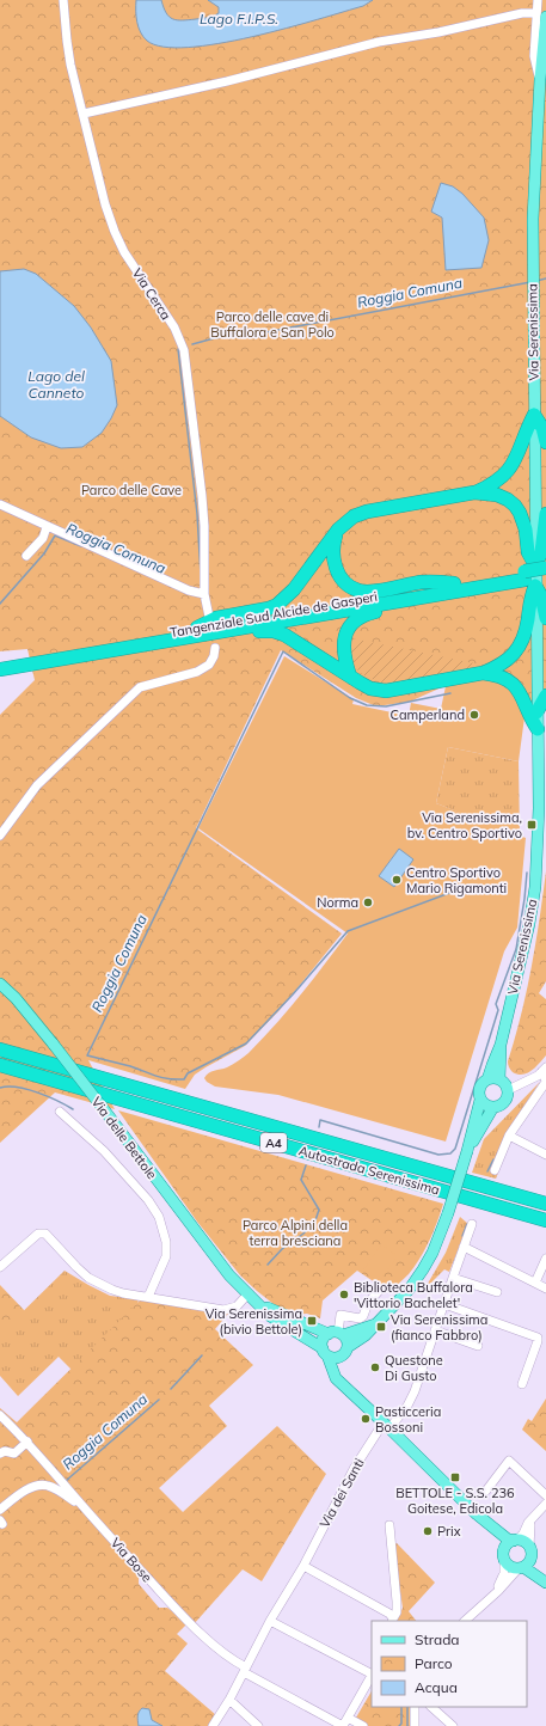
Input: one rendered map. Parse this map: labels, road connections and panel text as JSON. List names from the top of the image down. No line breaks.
{"streets":{"highway":["Tangenziale Sud Alcide de Gasperi","A4","Autostrada Serenissima"],"main road":["Via Serenissima","Via delle Bettole"],"street":["Via Cerca","Via dei Santi","Via Bose"]},"crossings":[["Via Serenissima","Tangenziale Sud Alcide de Gasperi"],["Via Serenissima","Via delle Bettole"],["Via dei Santi","Via Bose"]],"water":["Lago F.I.P.S.","Roggia Comuna","Lago del Canneto"],"parks":["Parco delle cave di Buffalora e San Polo","Parco delle Cave","Parco Alpini della terra bresciana"],"places":{"other":["Camperland","Centro Sportivo Mario Rigamonti","Norma","Biblioteca Buffalora 'Vittorio Bachelet'","Questone Di Gusto","Pasticceria Bossoni","Prix"],"transit":["Via Serenissima, bv. Centro Sportivo","Via Serenissima (bivio Bettole)","Via Serenissima (fianco Fabbro)","BETTOLE - S.S. 236 Goitese, Edicola"]},"legend":["Strada","Parco","Acqua"]}
